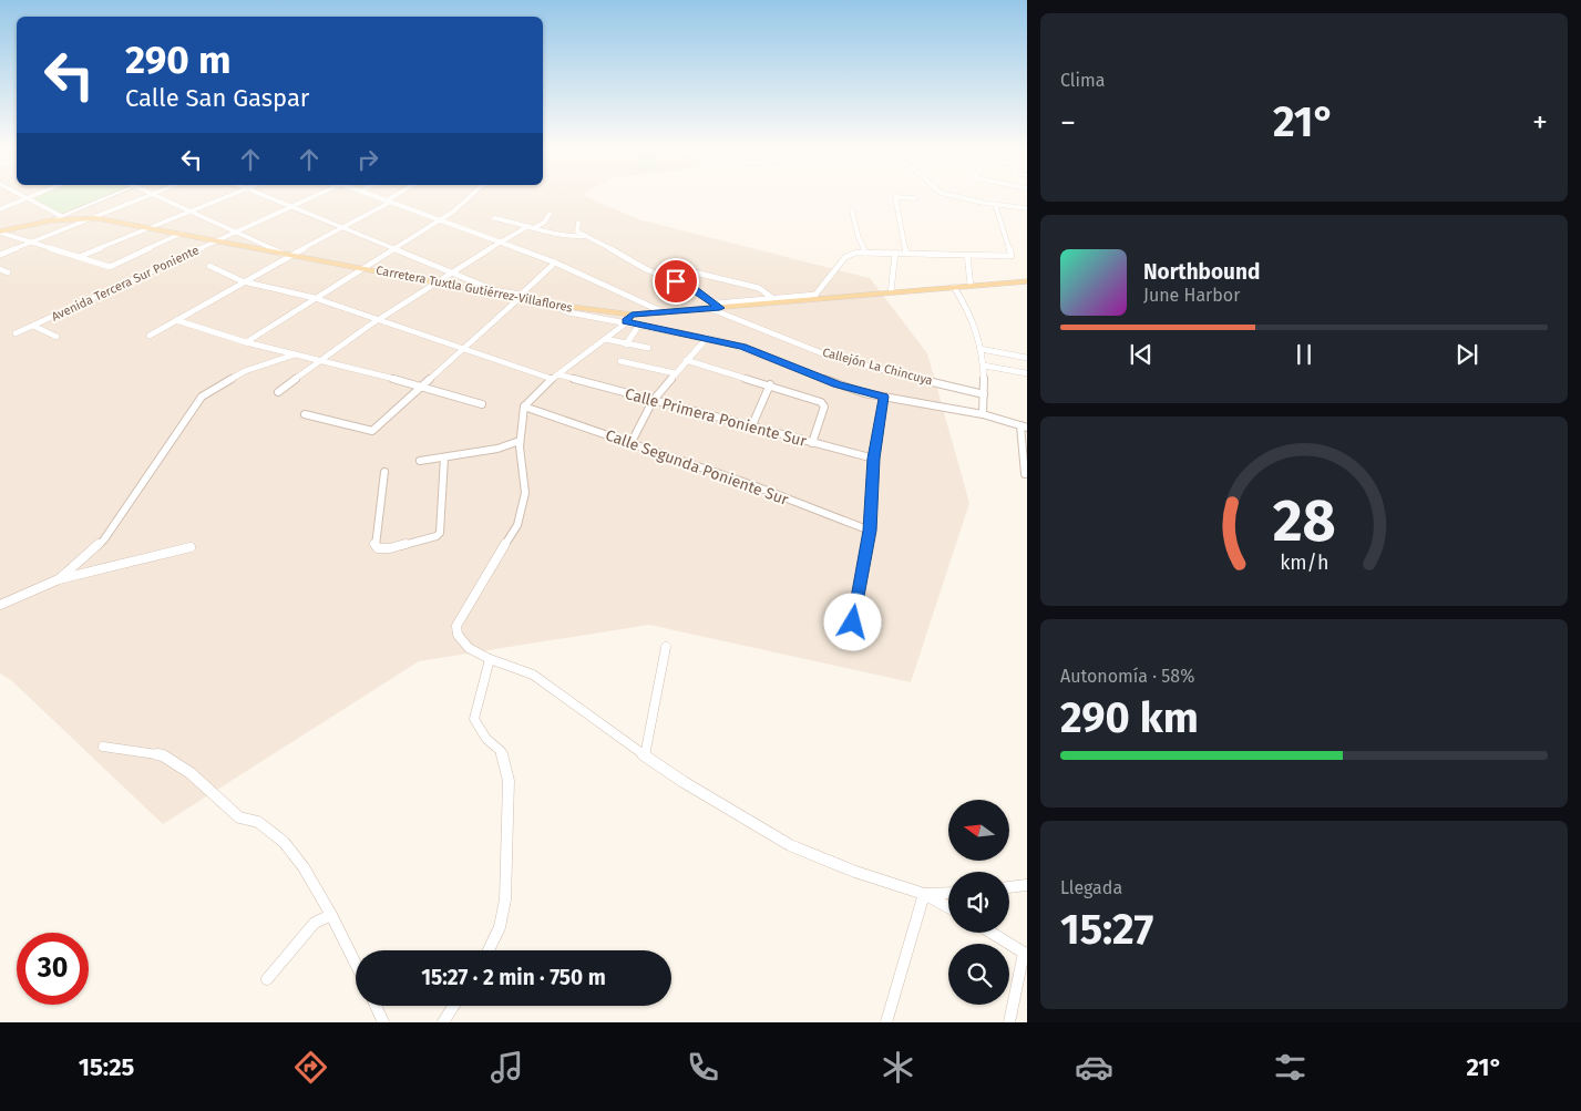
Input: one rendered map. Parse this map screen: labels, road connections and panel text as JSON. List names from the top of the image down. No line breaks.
{"streets":{"main road":["Carretera Tuxtla Gutiérrez-Villaflores"],"street":["Avenida Tercera Sur Poniente","Callejón La Chincuya","Calle Primera Poniente Sur","Calle Segunda Poniente Sur"]},"crossings":[["Avenida Tercera Sur Poniente","Carretera Tuxtla Gutiérrez-Villaflores"],["Carretera Tuxtla Gutiérrez-Villaflores","Callejón La Chincuya"]],"north":"left","page":{"tile":["Clima",["Autonomía · 58%","290 km"],["Llegada","15:27"]],"turn":["290 m","Calle San Gaspar"],"heat":["−","21°","+"],"song":["Northbound","June Harbor"],"limit":"30","trip":"15:27 · 2 min · 750 m","tabs":["15:25","21°"],"gauge":["28","km/h"]}}
